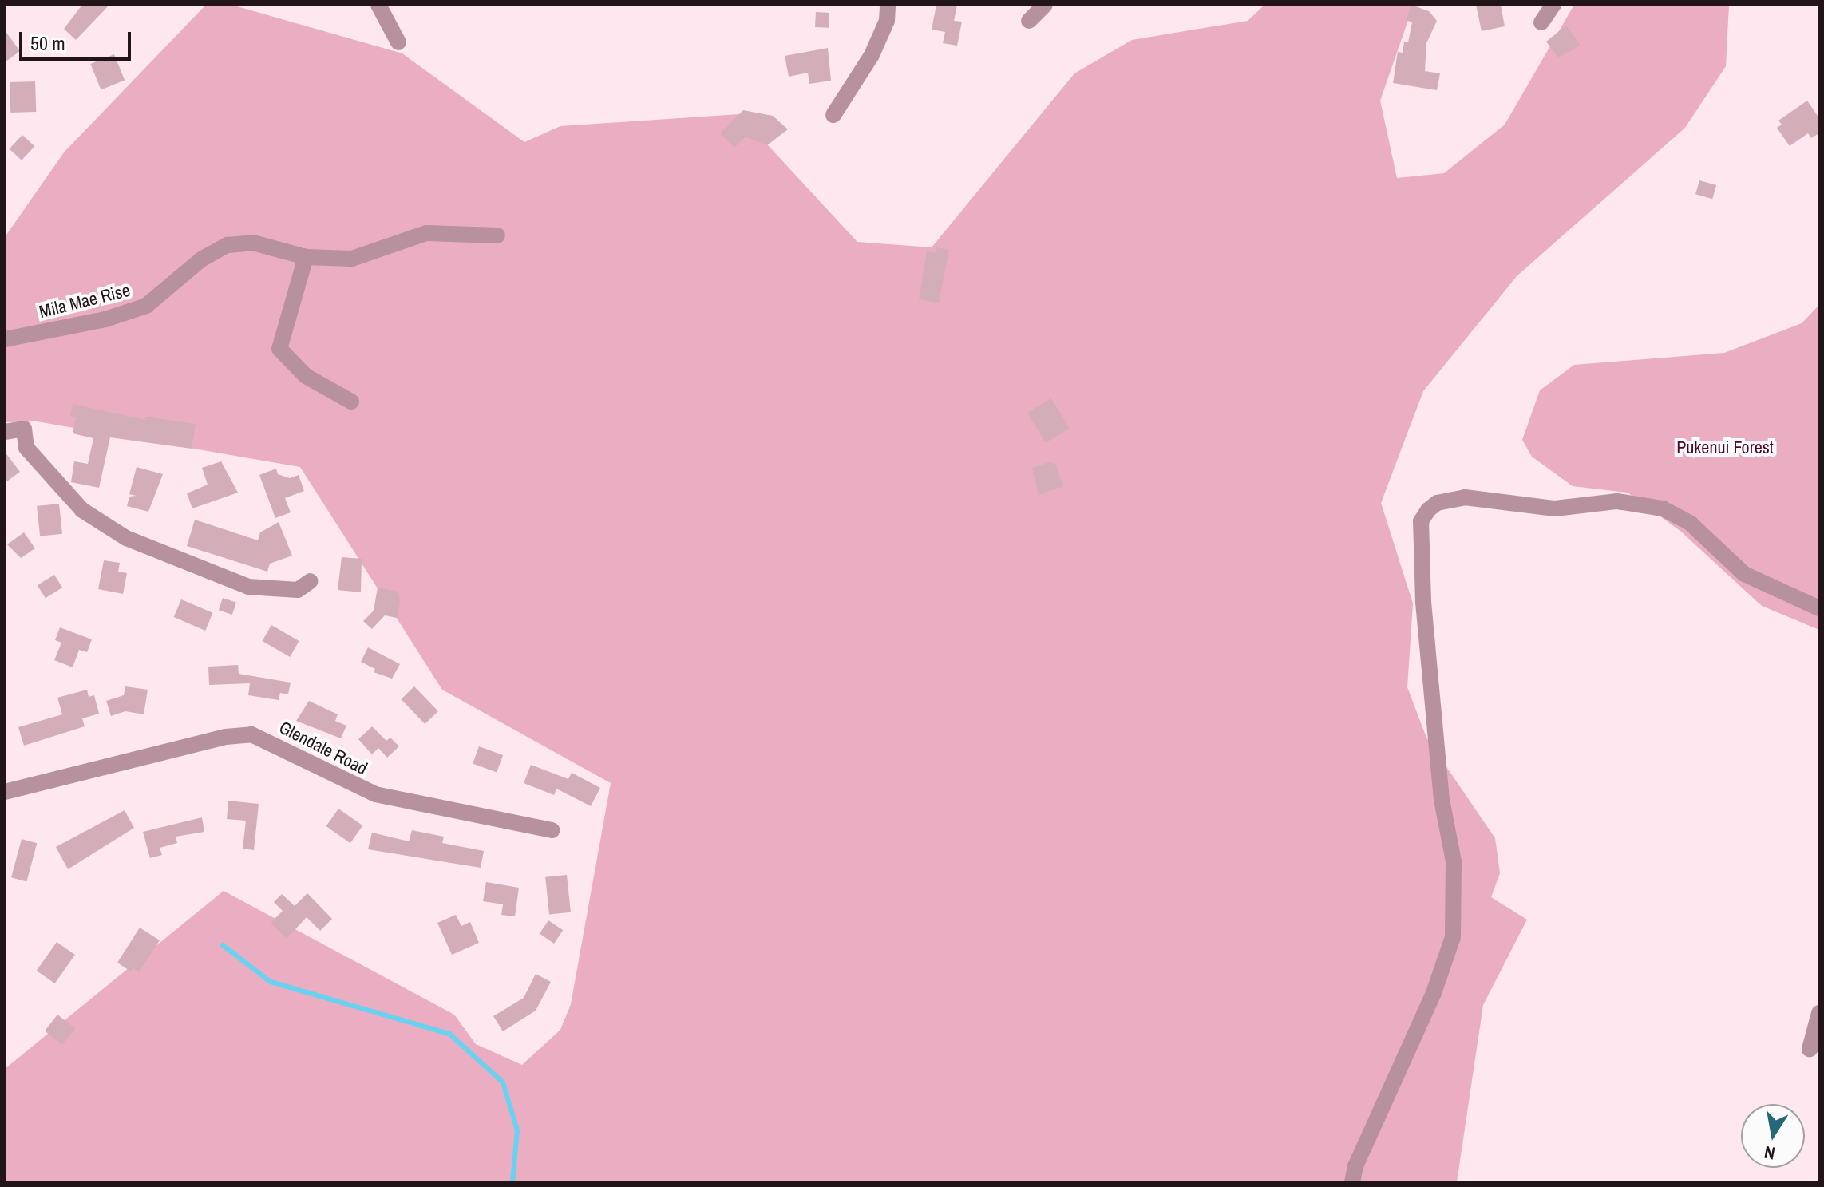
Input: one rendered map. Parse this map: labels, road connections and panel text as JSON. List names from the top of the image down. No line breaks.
{"streets":{"street":["Mila Mae Rise","Glendale Road"]},"parks":["Pukenui Forest"],"scale_bar":"50 m","north":"bottom"}
